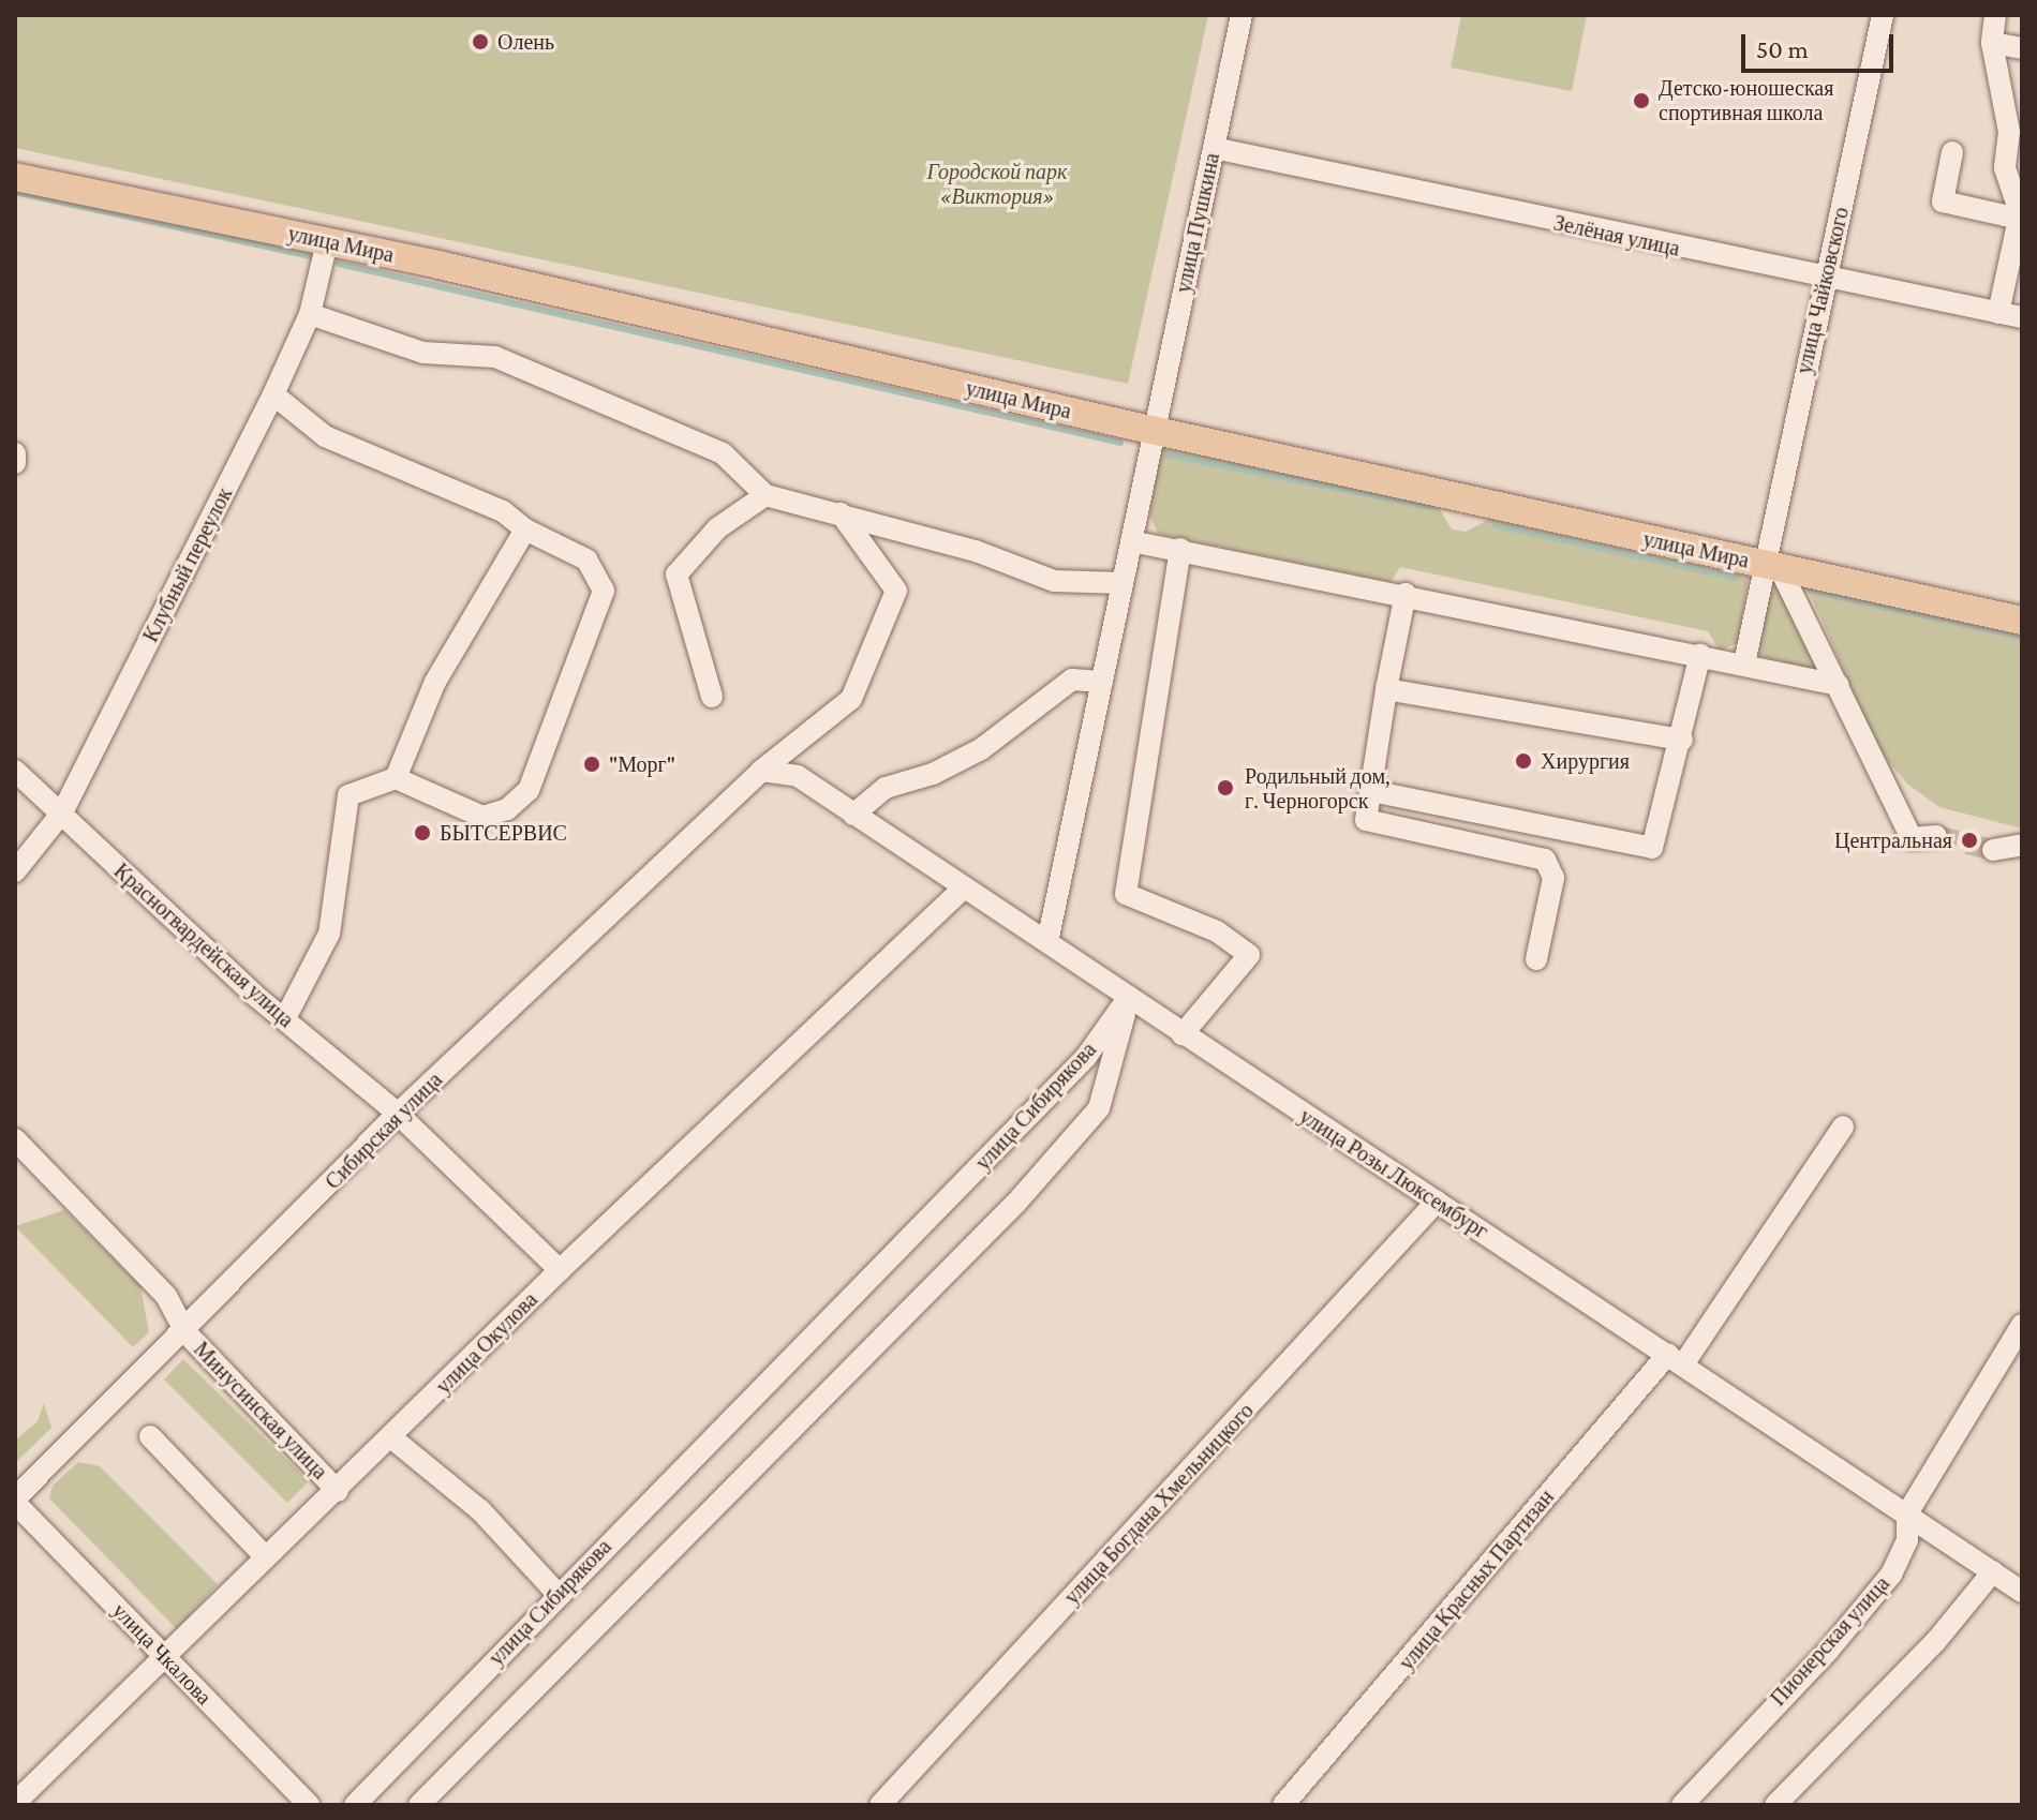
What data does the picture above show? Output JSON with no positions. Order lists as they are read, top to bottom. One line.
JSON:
{"streets":{"main road":["улица Мира"],"street":["улица Пушкина","Зелёная улица","улица Чайковского","Клубный переулок","Красногвардейская улица","улица Сибирякова","Сибирская улица","улица Розы Люксембург","улица Окулова","Минусинская улица","улица Богдана Хмельницкого","улица Красных Партизан","Пионерская улица","улица Чкалова"]},"crossings":[["улица Пушкина","Зелёная улица"],["улица Пушкина","улица Мира"],["улица Пушкина","улица Розы Люксембург"],["Зелёная улица","улица Чайковского"],["улица Мира","улица Чайковского"],["улица Мира","Клубный переулок"],["Клубный переулок","Красногвардейская улица"],["Красногвардейская улица","Сибирская улица"],["Красногвардейская улица","улица Окулова"],["улица Сибирякова","улица Розы Люксембург"],["Сибирская улица","улица Розы Люксембург"],["Сибирская улица","Минусинская улица"],["Сибирская улица","улица Чкалова"],["улица Розы Люксембург","улица Окулова"],["улица Розы Люксембург","улица Богдана Хмельницкого"],["улица Розы Люксембург","улица Красных Партизан"],["улица Розы Люксембург","Пионерская улица"],["улица Окулова","Минусинская улица"],["улица Окулова","улица Чкалова"]],"parks":["Городской парк «Виктория»"],"places":["Олень","Детско-юношеская спортивная школа","Хирургия","\"Морг\"","Родильный дом, г. Черногорск","БЫТСЕРВИС","Центральная"],"scale_bar":"50 m"}
